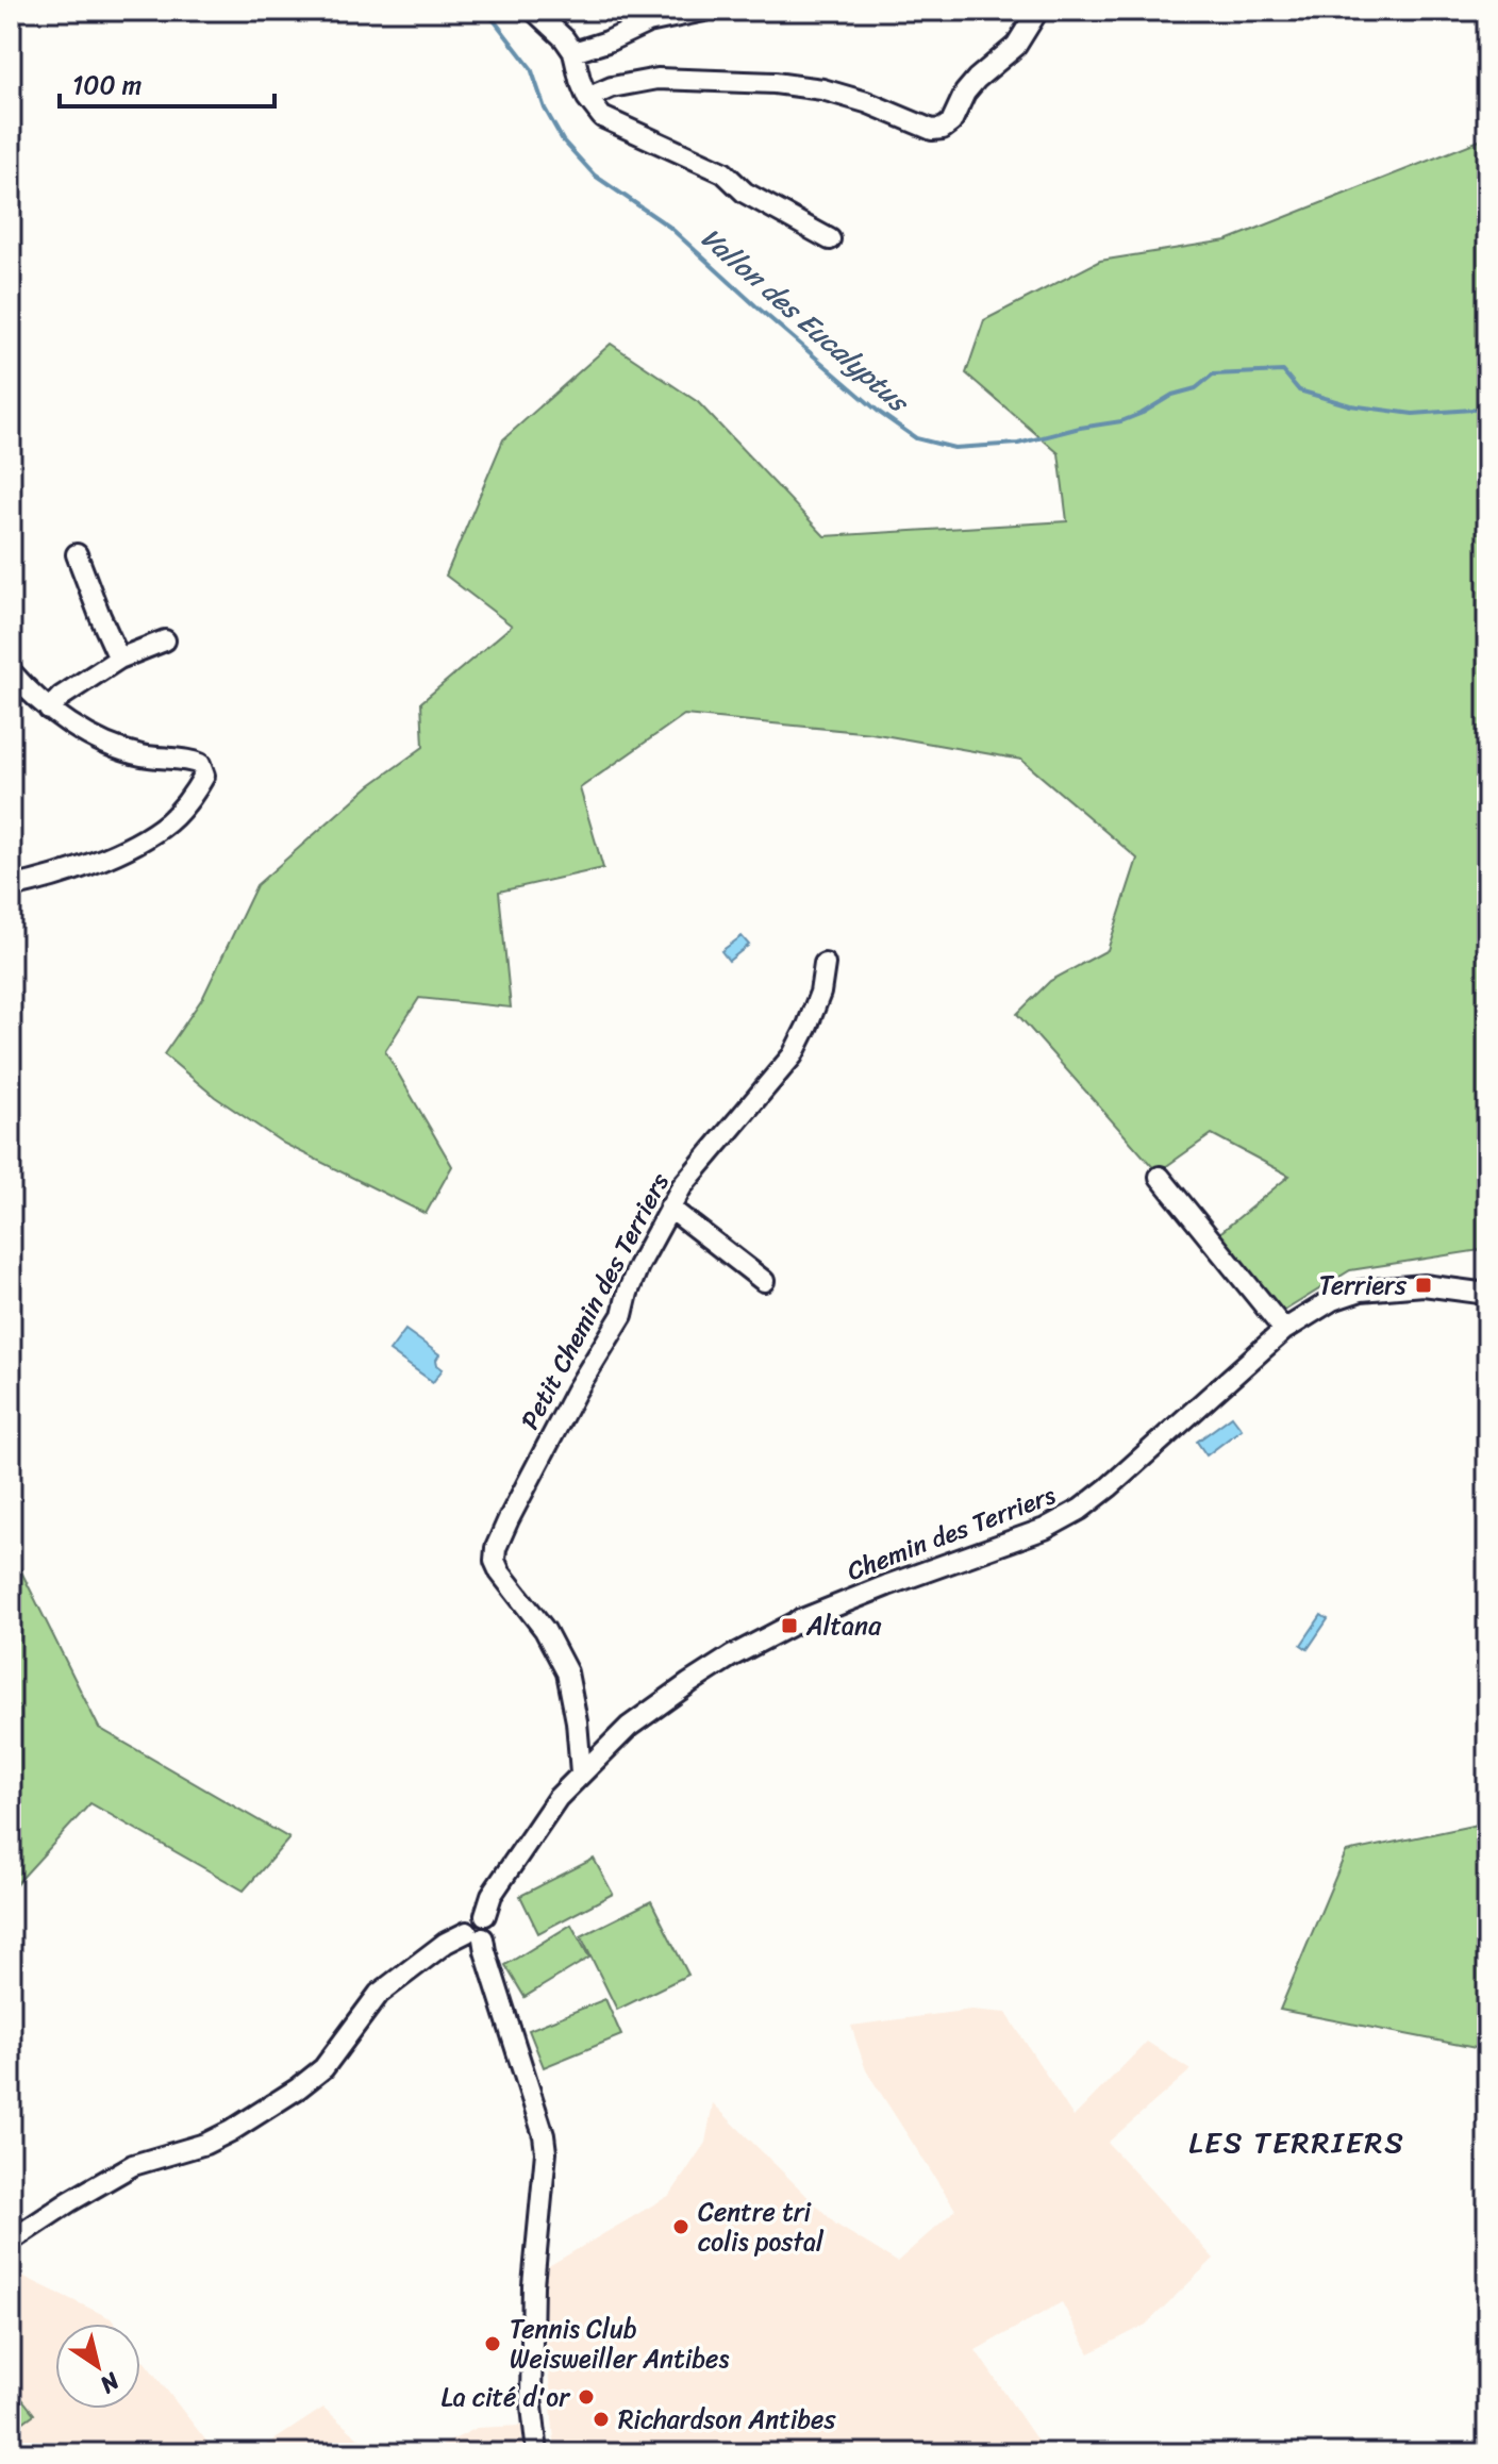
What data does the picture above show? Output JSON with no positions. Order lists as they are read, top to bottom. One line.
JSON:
{"streets":{"street":["Petit Chemin des Terriers","Chemin des Terriers"]},"crossings":[["Petit Chemin des Terriers","Chemin des Terriers"]],"districts":["LES TERRIERS"],"water":["Vallon des Eucalyptus"],"places":{"transit":["Terriers","Altana"],"other":["Centre tri colis postal","Tennis Club Weisweiller Antibes","La cité d'or","Richardson Antibes"]},"scale_bar":"100 m","north":"bottom right"}
